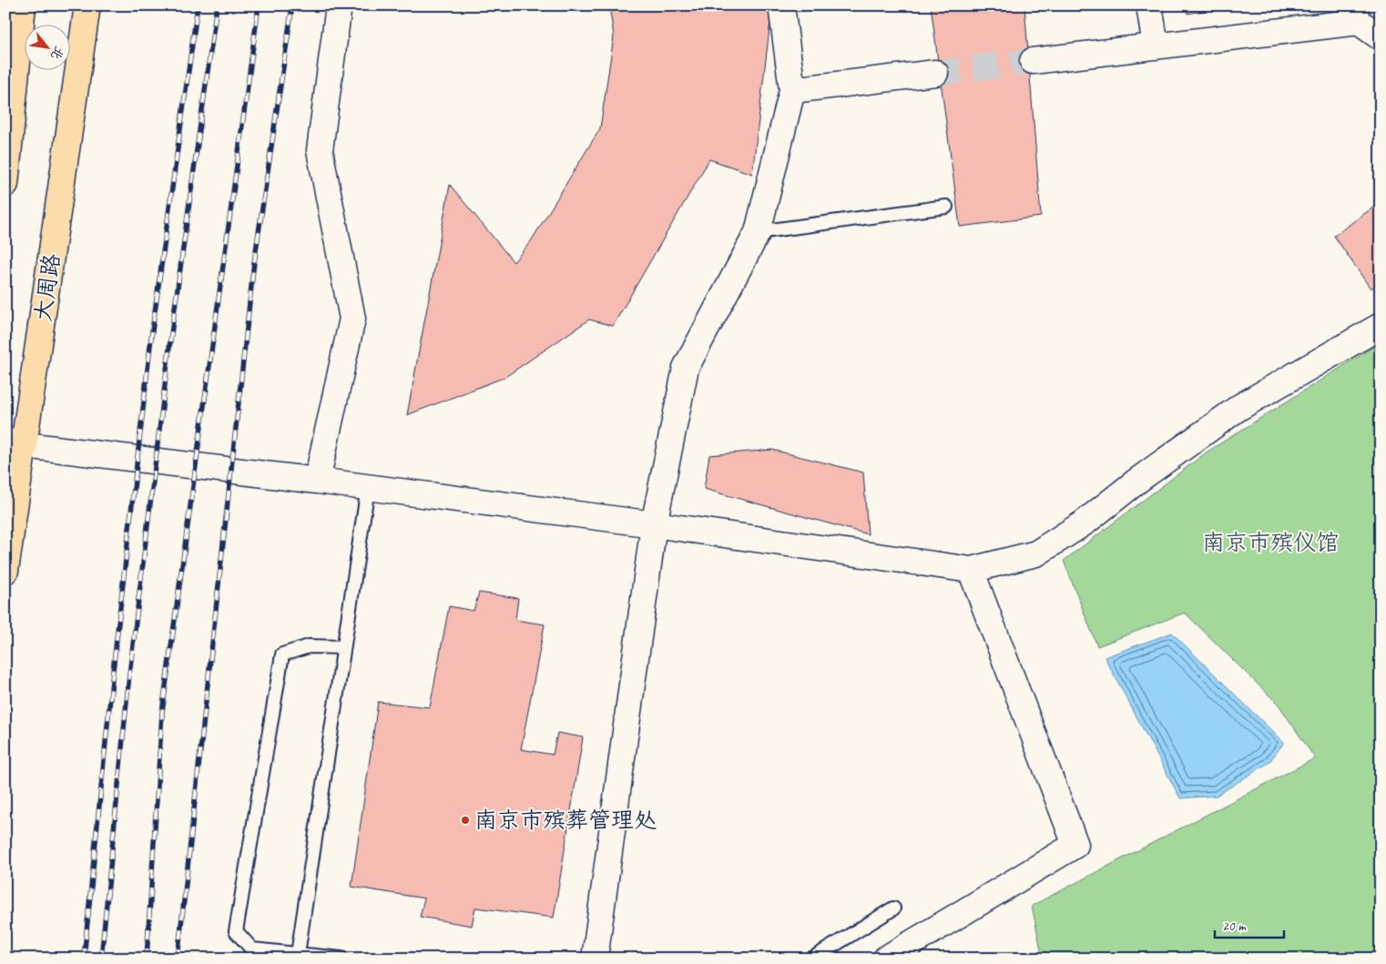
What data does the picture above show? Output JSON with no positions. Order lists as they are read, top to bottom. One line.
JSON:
{"streets":{"main road":["大周路"]},"parks":["南京市殡仪馆"],"places":["南京市殡葬管理处"],"scale_bar":"20 m","north":"bottom right"}
